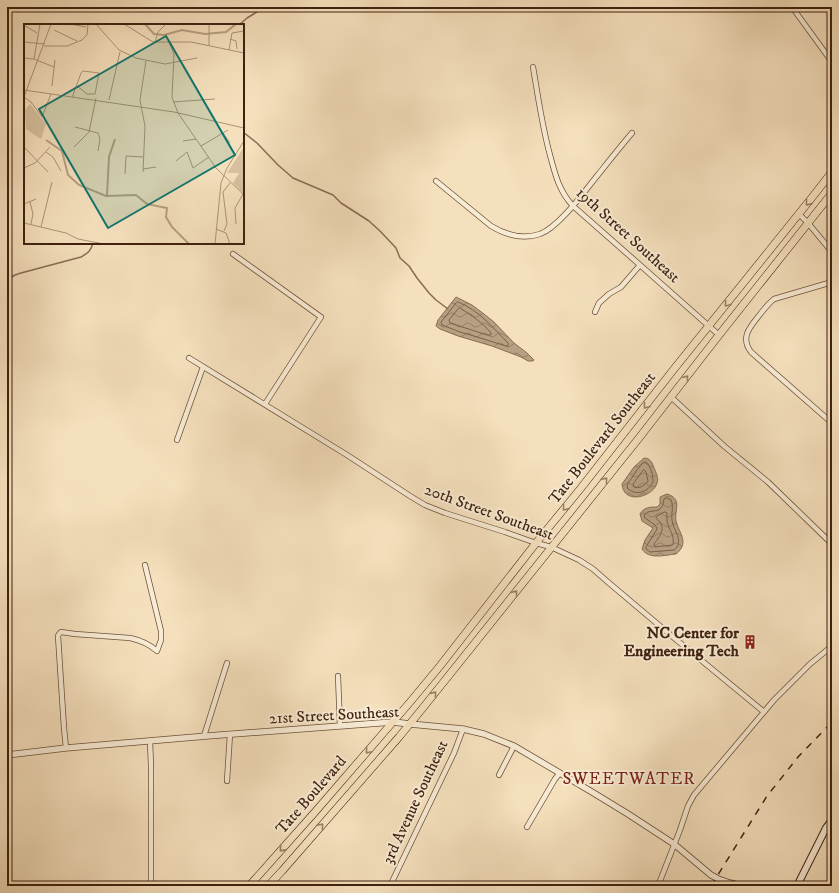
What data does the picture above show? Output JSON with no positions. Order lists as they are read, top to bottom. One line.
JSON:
{"streets":{"main road":["Tate Boulevard Southeast","Tate Boulevard"],"street":["19th Street Southeast","20th Street Southeast","21st Street Southeast","3rd Avenue Southeast"]},"crossings":[["19th Street Southeast","Tate Boulevard Southeast"],["Tate Boulevard Southeast","20th Street Southeast"],["Tate Boulevard Southeast","21st Street Southeast"],["Tate Boulevard Southeast","Tate Boulevard"],["21st Street Southeast","Tate Boulevard"],["21st Street Southeast","3rd Avenue Southeast"]],"districts":["SWEETWATER"],"places":{"building":["NC Center for Engineering Tech"]}}
